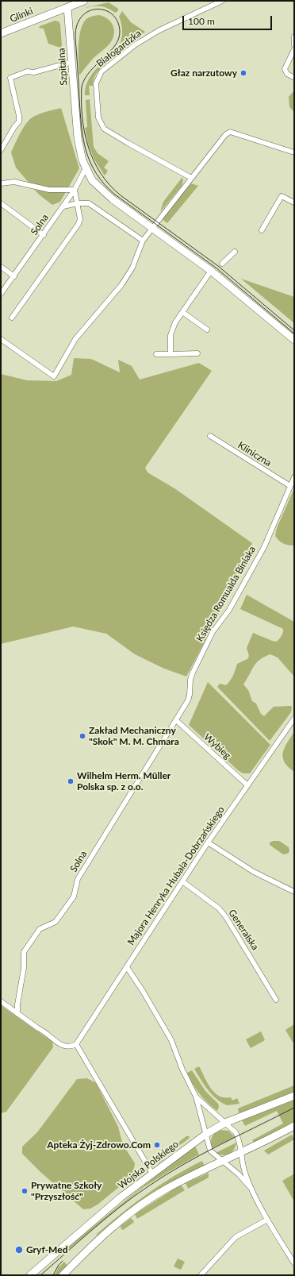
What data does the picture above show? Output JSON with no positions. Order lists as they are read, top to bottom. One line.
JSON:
{"streets":{"street":["Glinki","Białogardzka","Szpitalna","Solna","Kliniczna","Księdza Romualda Biniaka","Wybieg","Majora Henryka Hubala-Dobrzańskiego","Generalska","Wojska Polskiego"]},"crossings":[["Glinki","Szpitalna"],["Szpitalna","Solna"],["Solna","Księdza Romualda Biniaka"],["Solna","Wybieg"],["Kliniczna","Księdza Romualda Biniaka"],["Księdza Romualda Biniaka","Wybieg"],["Wybieg","Majora Henryka Hubala-Dobrzańskiego"],["Majora Henryka Hubala-Dobrzańskiego","Generalska"]],"places":["Głaz narzutowy","Zakład Mechaniczny \"Skok\" M. M. Chmara","Wilhelm Herm. Müller Polska sp. z o.o.","Apteka Żyj-Zdrowo.Com","Prywatne Szkoły \"Przyszłość\"","Gryf-Med"],"scale_bar":"100 m"}
